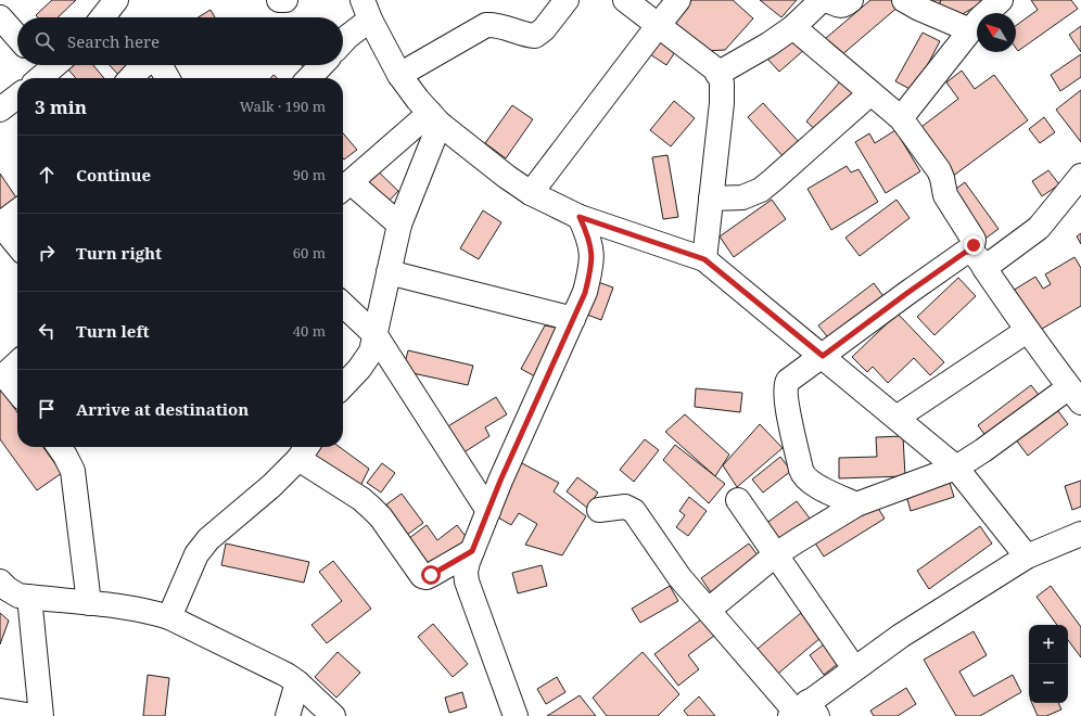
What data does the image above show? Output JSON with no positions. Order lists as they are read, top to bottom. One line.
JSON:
{"north":"top left","page":{"search":"Search here","heading":["3 min","Walk · 190 m"],"list":[["Continue","90 m"],["Turn right","60 m"],["Turn left","40 m"],"Arrive at destination"],"map_buttons":["+","−"]}}
